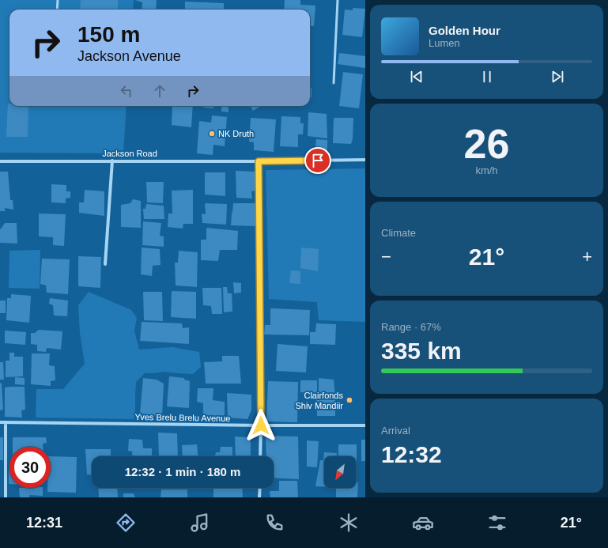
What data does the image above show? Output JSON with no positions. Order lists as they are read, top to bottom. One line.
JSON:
{"streets":{"street":["Jackson Road","Yves Brelu Brelu Avenue"]},"places":["NK Druth","Clairfonds Shiv Mandiir"],"north":"bottom left","page":{"turn":["150 m","Jackson Avenue"],"song":["Golden Hour","Lumen"],"tile":[["26","km/h"],"Climate",["Range · 67%","335 km"],["Arrival","12:32"]],"heat":["−","21°","+"],"limit":"30","trip":"12:32 · 1 min · 180 m","tabs":["12:31","21°"]}}
